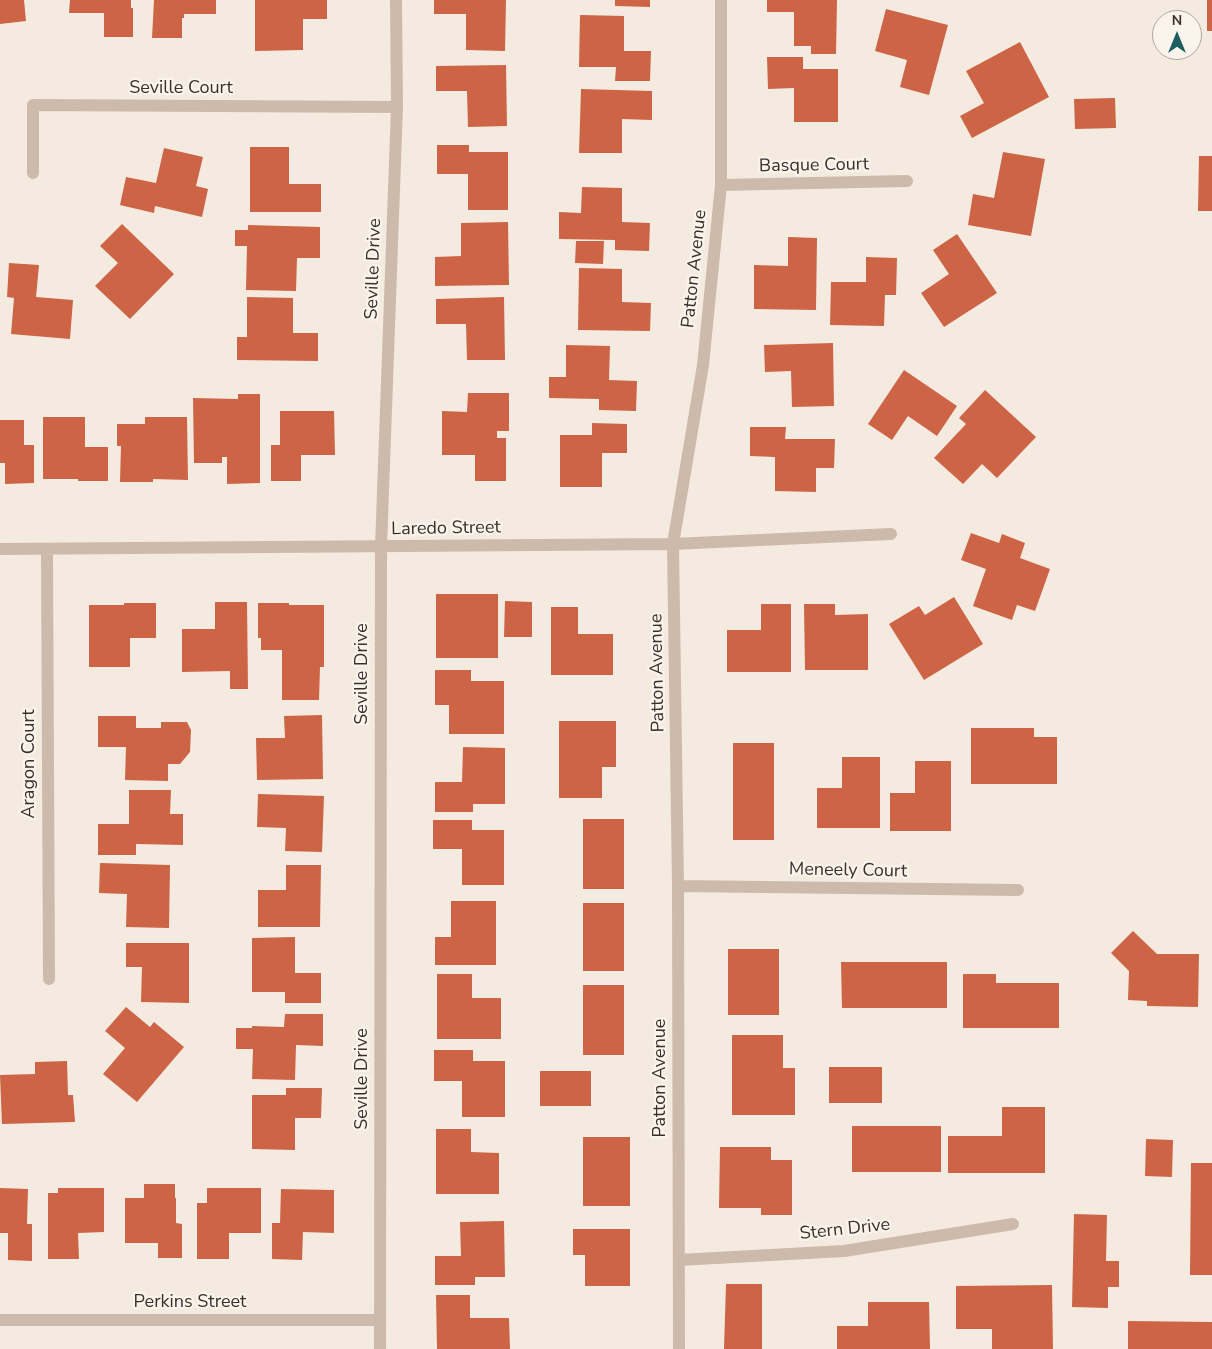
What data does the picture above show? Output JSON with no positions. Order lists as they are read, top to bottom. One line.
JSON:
{"streets":{"street":["Seville Court","Basque Court","Seville Drive","Patton Avenue","Laredo Street","Aragon Court","Meneely Court","Stern Drive","Perkins Street"]},"crossings":[["Seville Court","Seville Drive"],["Basque Court","Patton Avenue"],["Seville Drive","Laredo Street"],["Seville Drive","Perkins Street"],["Patton Avenue","Laredo Street"],["Patton Avenue","Meneely Court"],["Patton Avenue","Stern Drive"],["Laredo Street","Aragon Court"]],"north":"top"}
